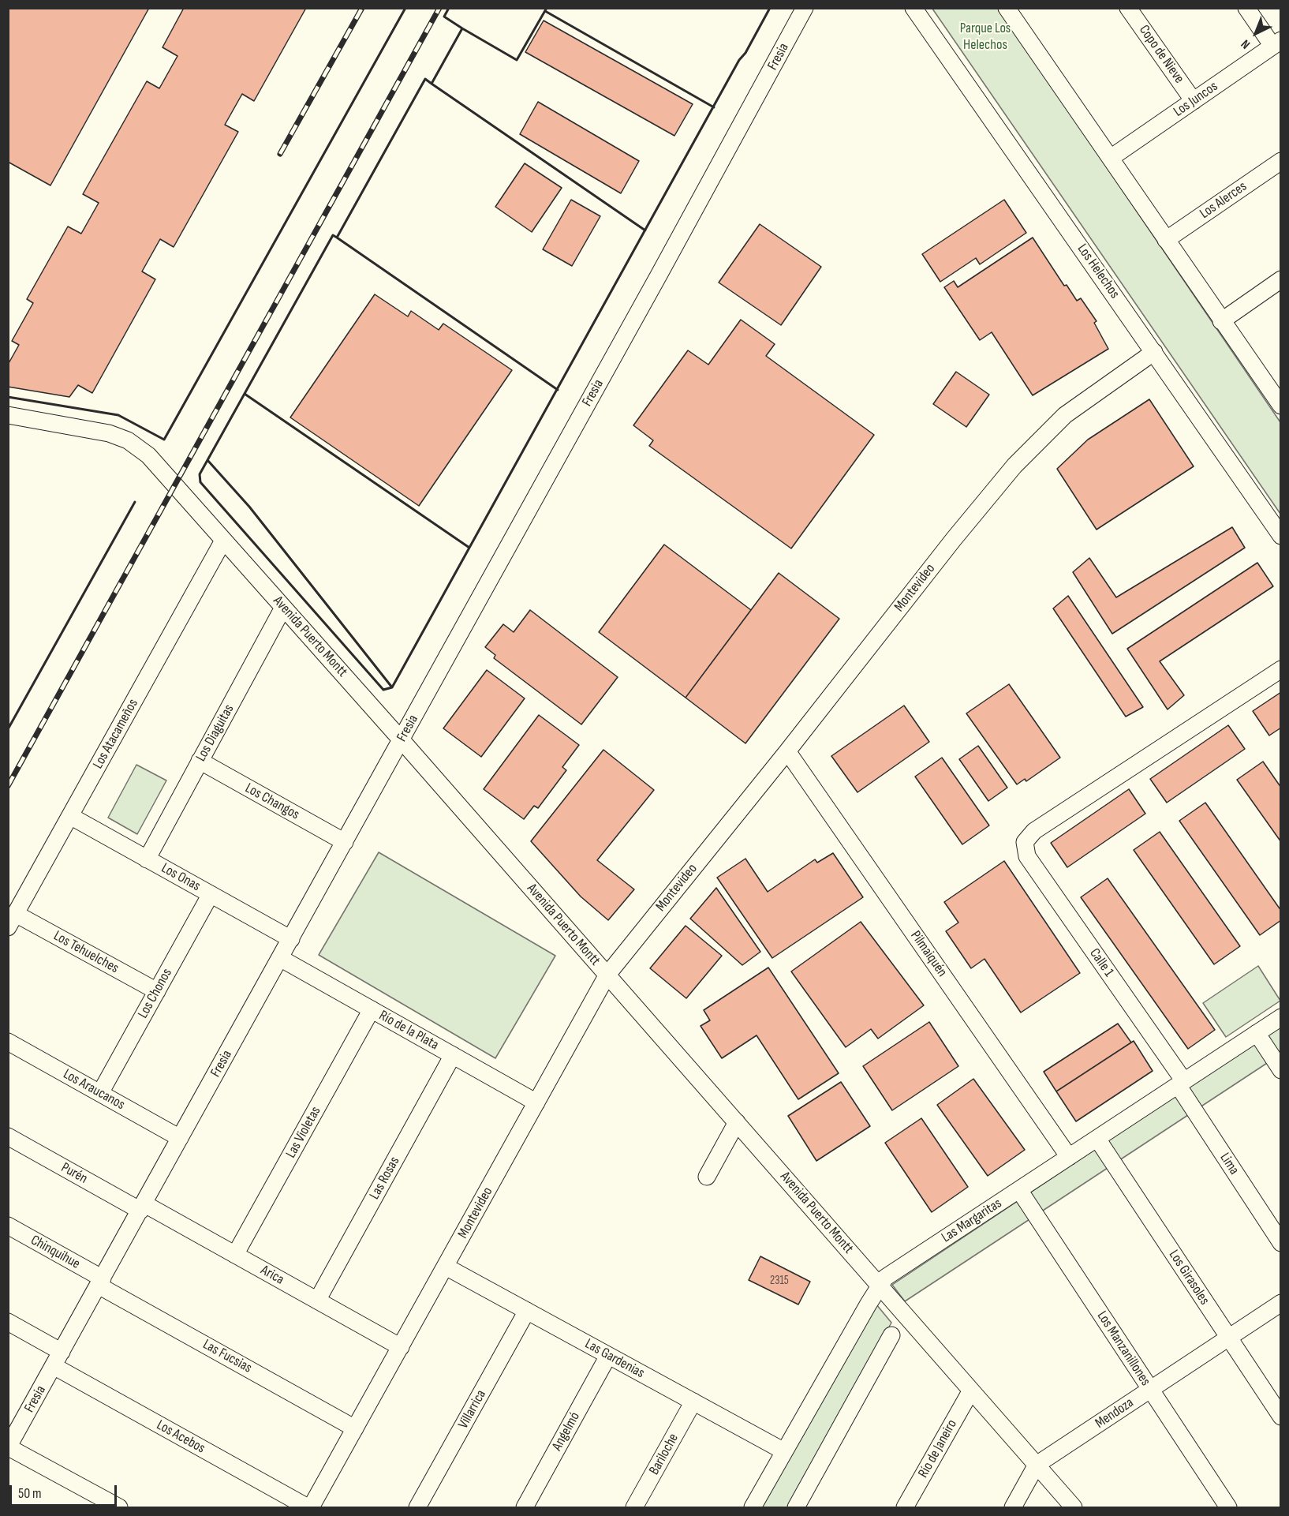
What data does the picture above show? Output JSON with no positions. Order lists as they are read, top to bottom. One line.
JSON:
{"streets":{"street":["Copo de Nieve","Fresia","Los Juncos","Los Alerces","Los Helechos","Montevideo","Avenida Puerto Montt","Los Diaguitas","Los Atacameños","Los Changos","Los Onas","Los Tehuelches","Pilmaiquén","Calle 1","Los Chonos","Río de la Plata","Los Araucanos","Las Violetas","Lima","Purén","Las Rosas","Las Margaritas","Chinquihue","Arica","Los Girasoles","Los Manzanillones","Las Fucsias","Las Gardenias","Villarrica","Mendoza","Angelmó","Los Acebos","Río de Janeiro","Bariloche"]},"crossings":[["Copo de Nieve","Los Juncos"],["Fresia","Avenida Puerto Montt"],["Fresia","Los Changos"],["Fresia","Los Onas"],["Fresia","Río de la Plata"],["Fresia","Los Araucanos"],["Fresia","Purén"],["Fresia","Chinquihue"],["Fresia","Arica"],["Fresia","Las Fucsias"],["Fresia","Los Acebos"],["Los Helechos","Montevideo"],["Montevideo","Avenida Puerto Montt"],["Montevideo","Pilmaiquén"],["Montevideo","Río de la Plata"],["Montevideo","Arica"],["Montevideo","Las Fucsias"],["Montevideo","Las Gardenias"],["Montevideo","Los Acebos"],["Avenida Puerto Montt","Los Diaguitas"],["Avenida Puerto Montt","Los Atacameños"],["Avenida Puerto Montt","Las Margaritas"],["Avenida Puerto Montt","Mendoza"],["Avenida Puerto Montt","Río de Janeiro"],["Los Diaguitas","Los Changos"],["Los Diaguitas","Los Onas"],["Los Atacameños","Los Onas"],["Los Atacameños","Los Tehuelches"],["Los Onas","Los Chonos"],["Los Tehuelches","Los Chonos"],["Pilmaiquén","Las Margaritas"],["Calle 1","Lima"],["Calle 1","Las Margaritas"],["Los Chonos","Los Araucanos"],["Río de la Plata","Las Violetas"],["Río de la Plata","Las Rosas"],["Las Violetas","Arica"],["Lima","Las Margaritas"],["Purén","Arica"],["Las Rosas","Arica"],["Las Margaritas","Los Girasoles"],["Las Margaritas","Los Manzanillones"],["Las Margaritas","Las Gardenias"],["Chinquihue","Las Fucsias"],["Los Girasoles","Mendoza"],["Los Manzanillones","Mendoza"],["Las Gardenias","Villarrica"],["Las Gardenias","Angelmó"],["Las Gardenias","Bariloche"]],"parks":["Parque Los Helechos"],"house_numbers":["2315"],"scale_bar":"50 m","north":"bottom left"}
